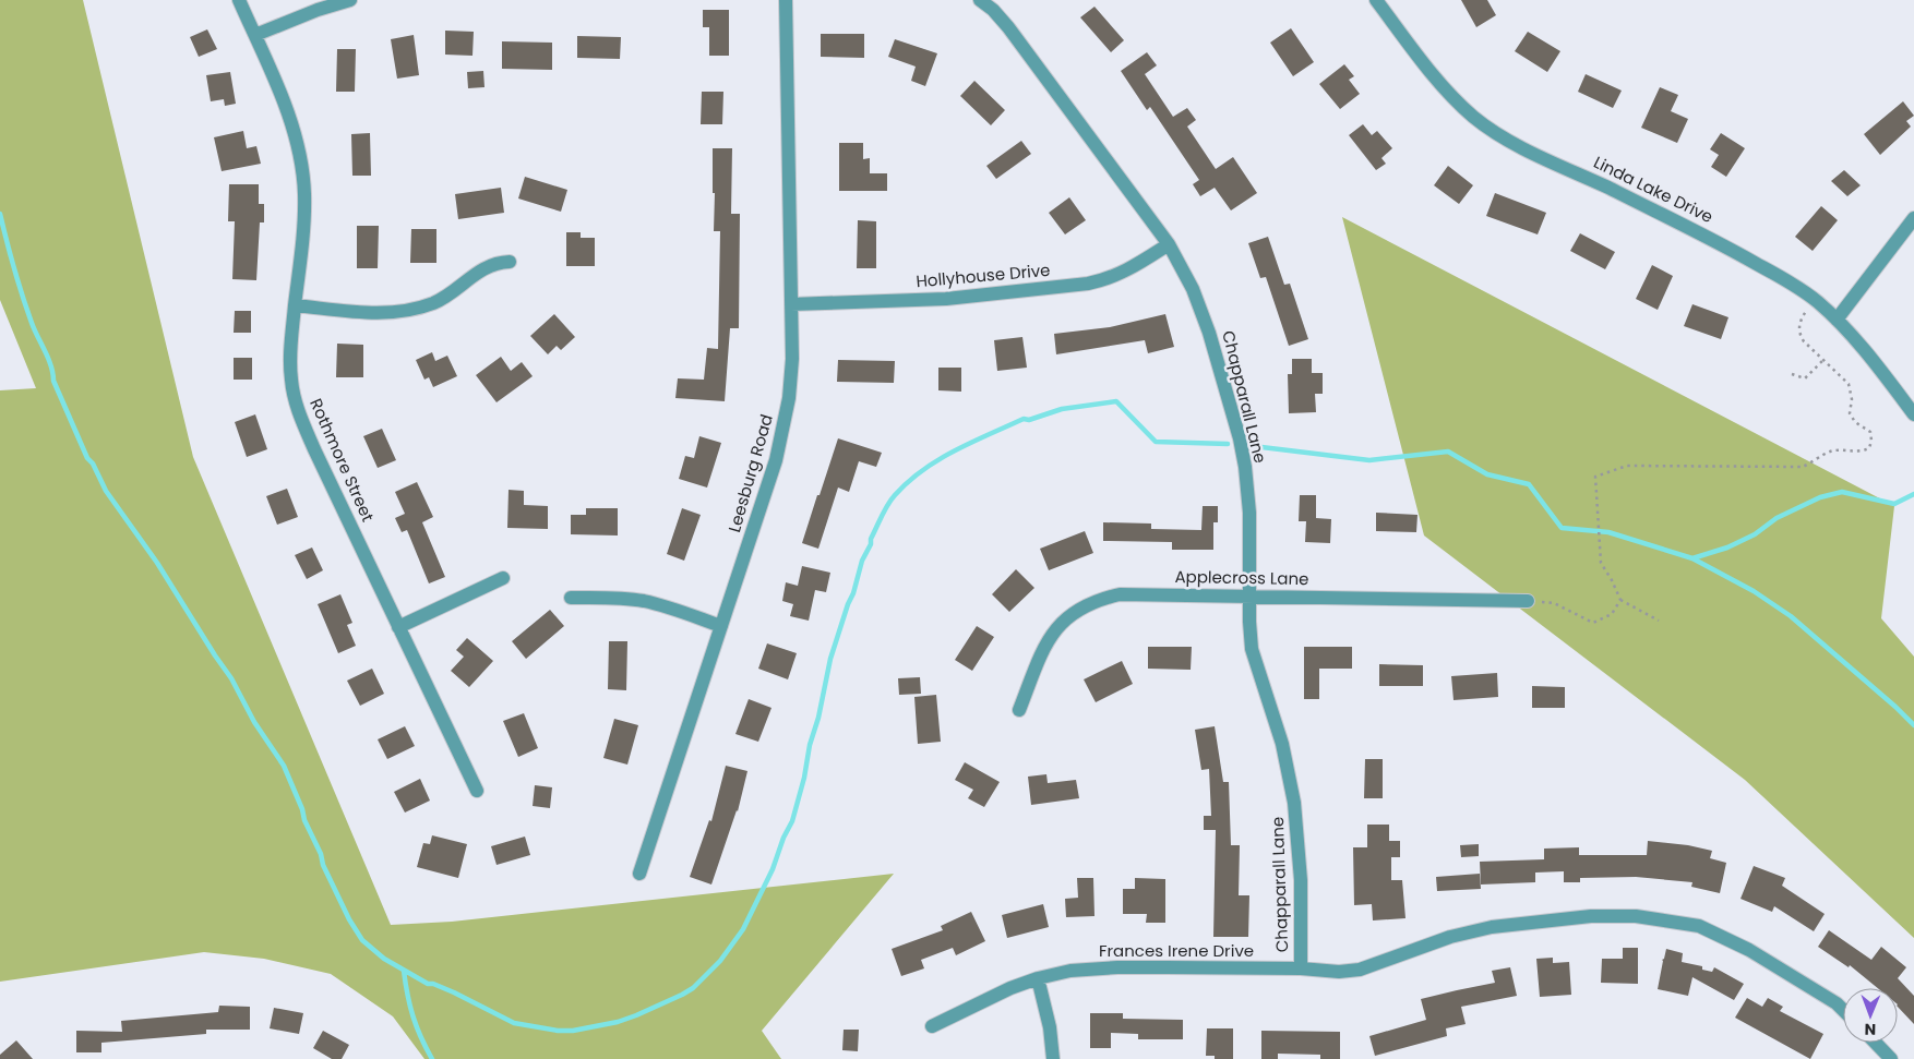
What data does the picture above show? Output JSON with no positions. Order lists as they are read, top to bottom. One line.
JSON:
{"streets":{"street":["Linda Lake Drive","Hollyhouse Drive","Chapparall Lane","Rothmore Street","Leesburg Road","Applecross Lane","Frances Irene Drive"]},"crossings":[["Hollyhouse Drive","Chapparall Lane"],["Hollyhouse Drive","Leesburg Road"],["Chapparall Lane","Applecross Lane"],["Chapparall Lane","Frances Irene Drive"]],"north":"bottom"}
